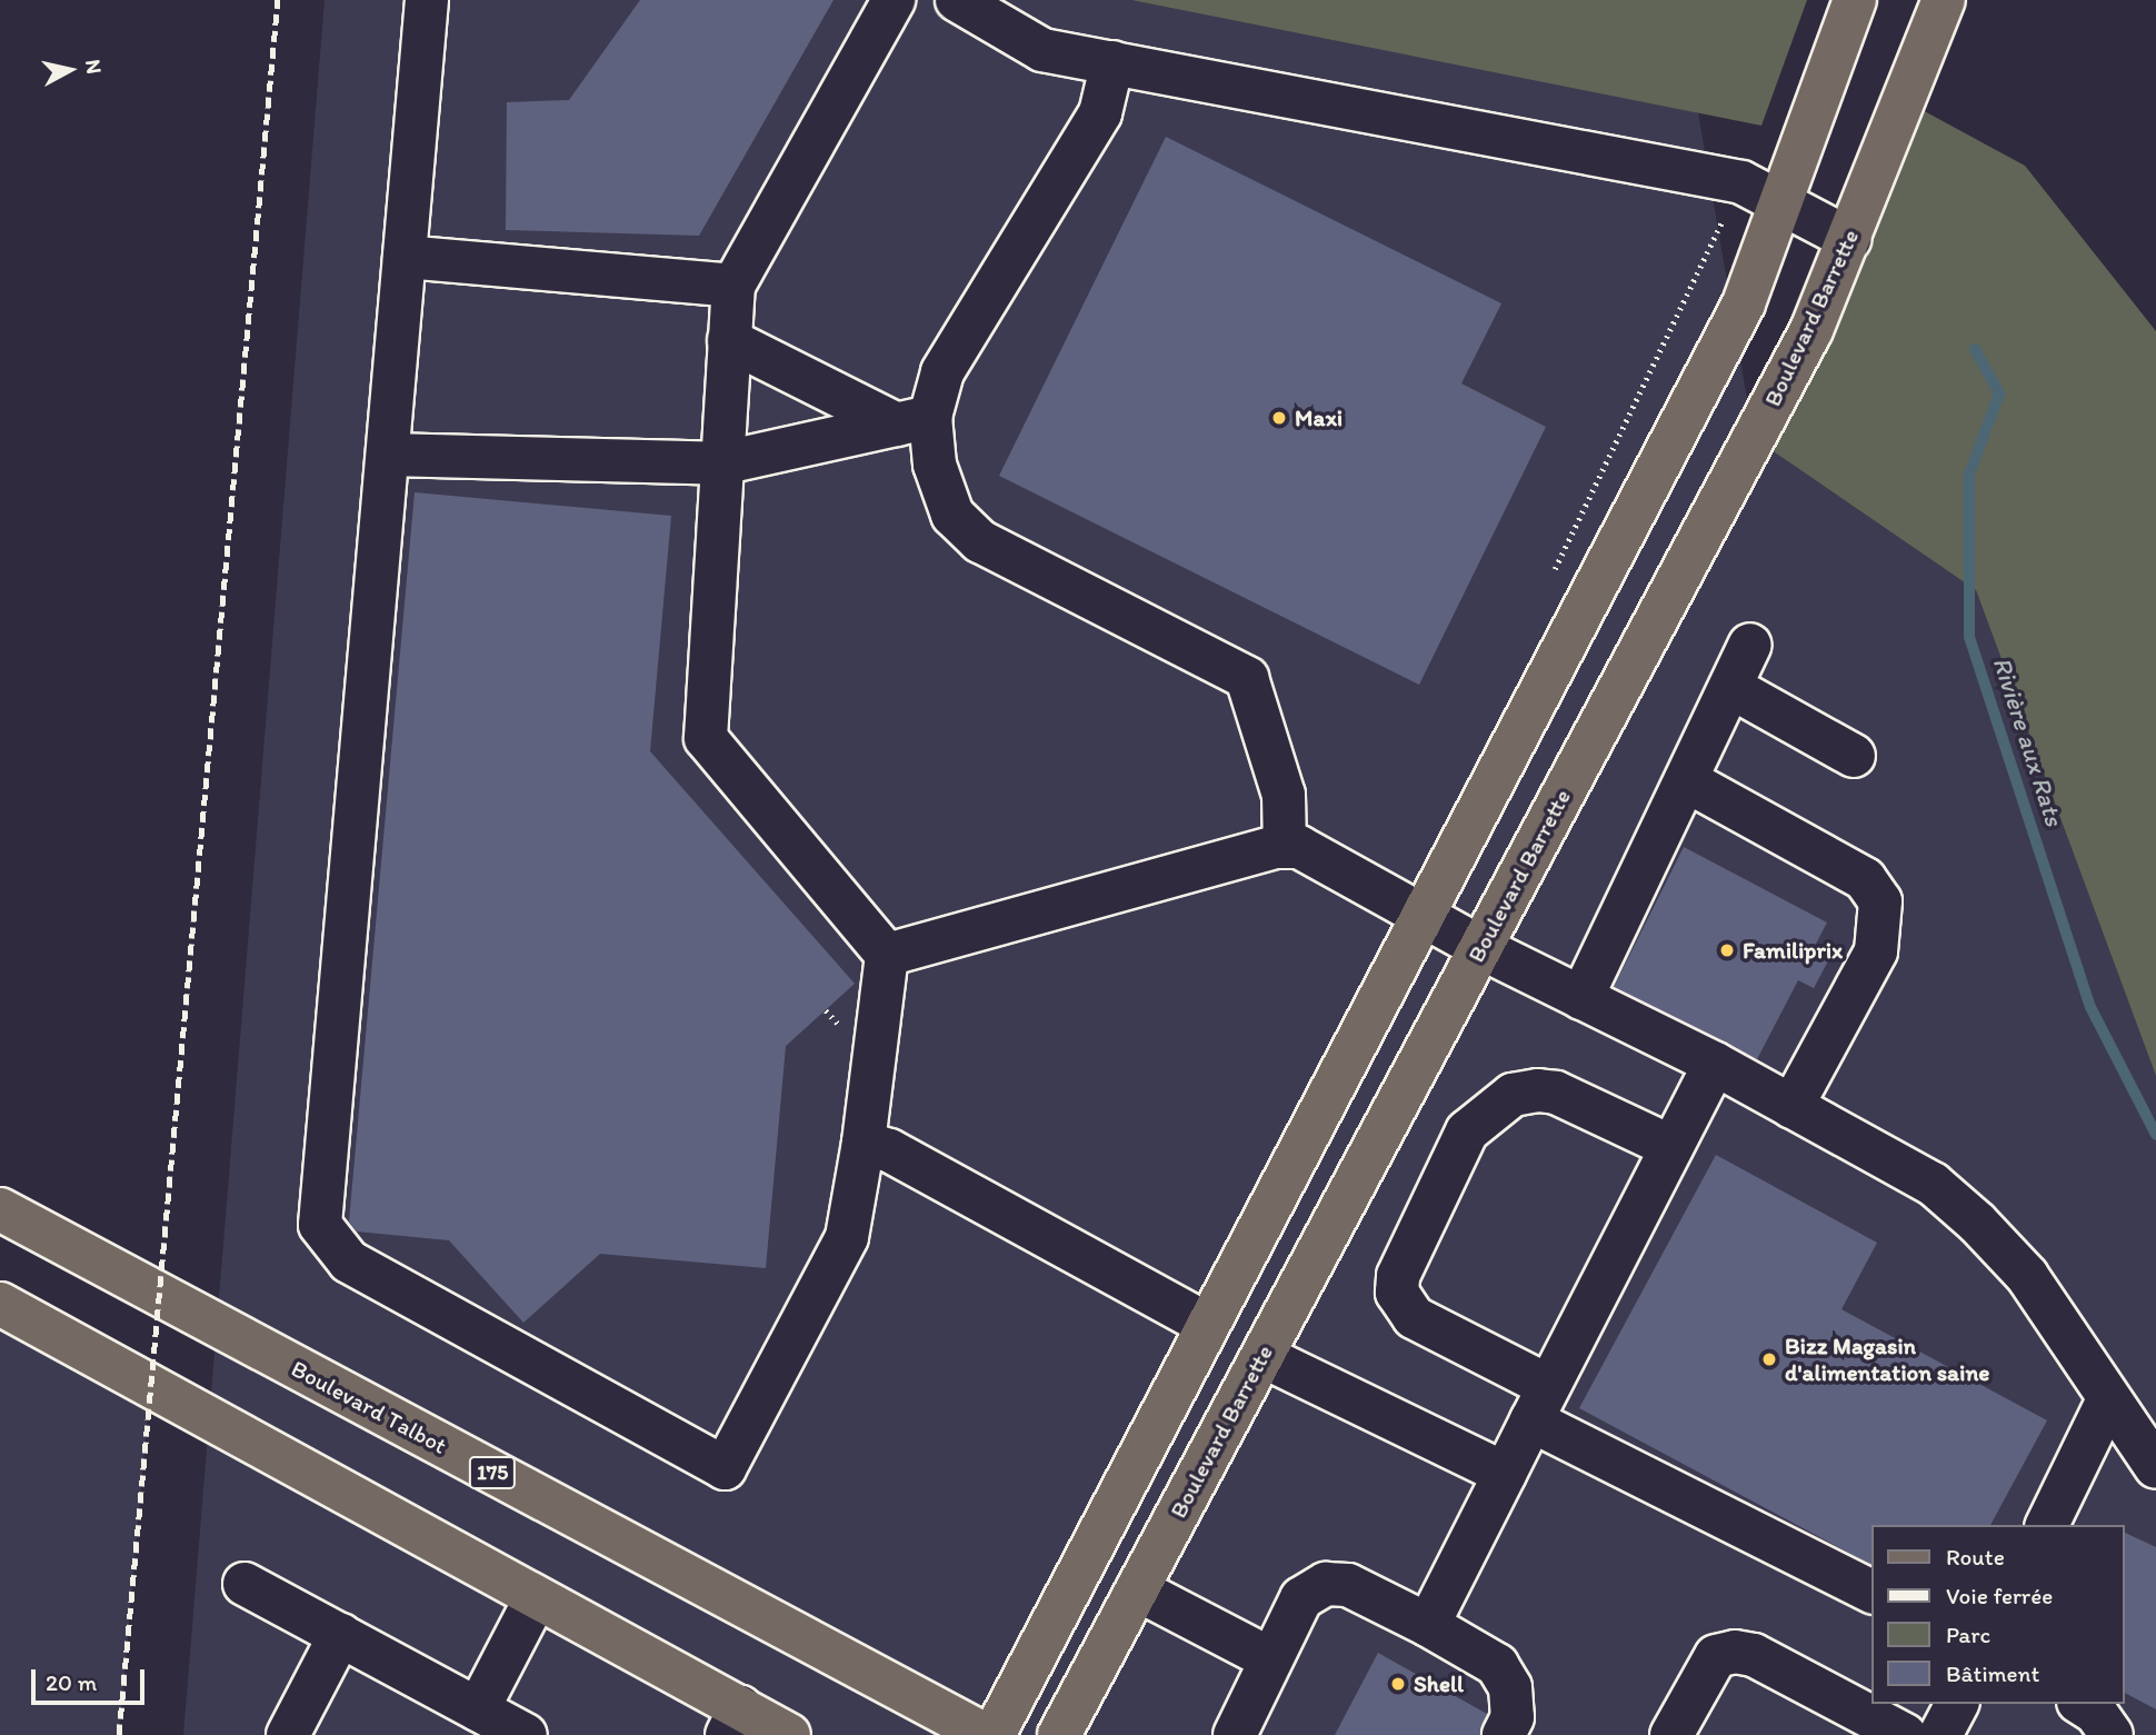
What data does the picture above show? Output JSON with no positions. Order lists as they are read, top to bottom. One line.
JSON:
{"streets":{"main road":["Boulevard Barrette","Boulevard Talbot","175"]},"water":["Rivière aux Rats"],"places":["Maxi","Familiprix","Bizz Magasin d'alimentation saine","Shell"],"legend":["Route","Voie ferrée","Parc","Bâtiment"],"scale_bar":"20 m","north":"right"}
